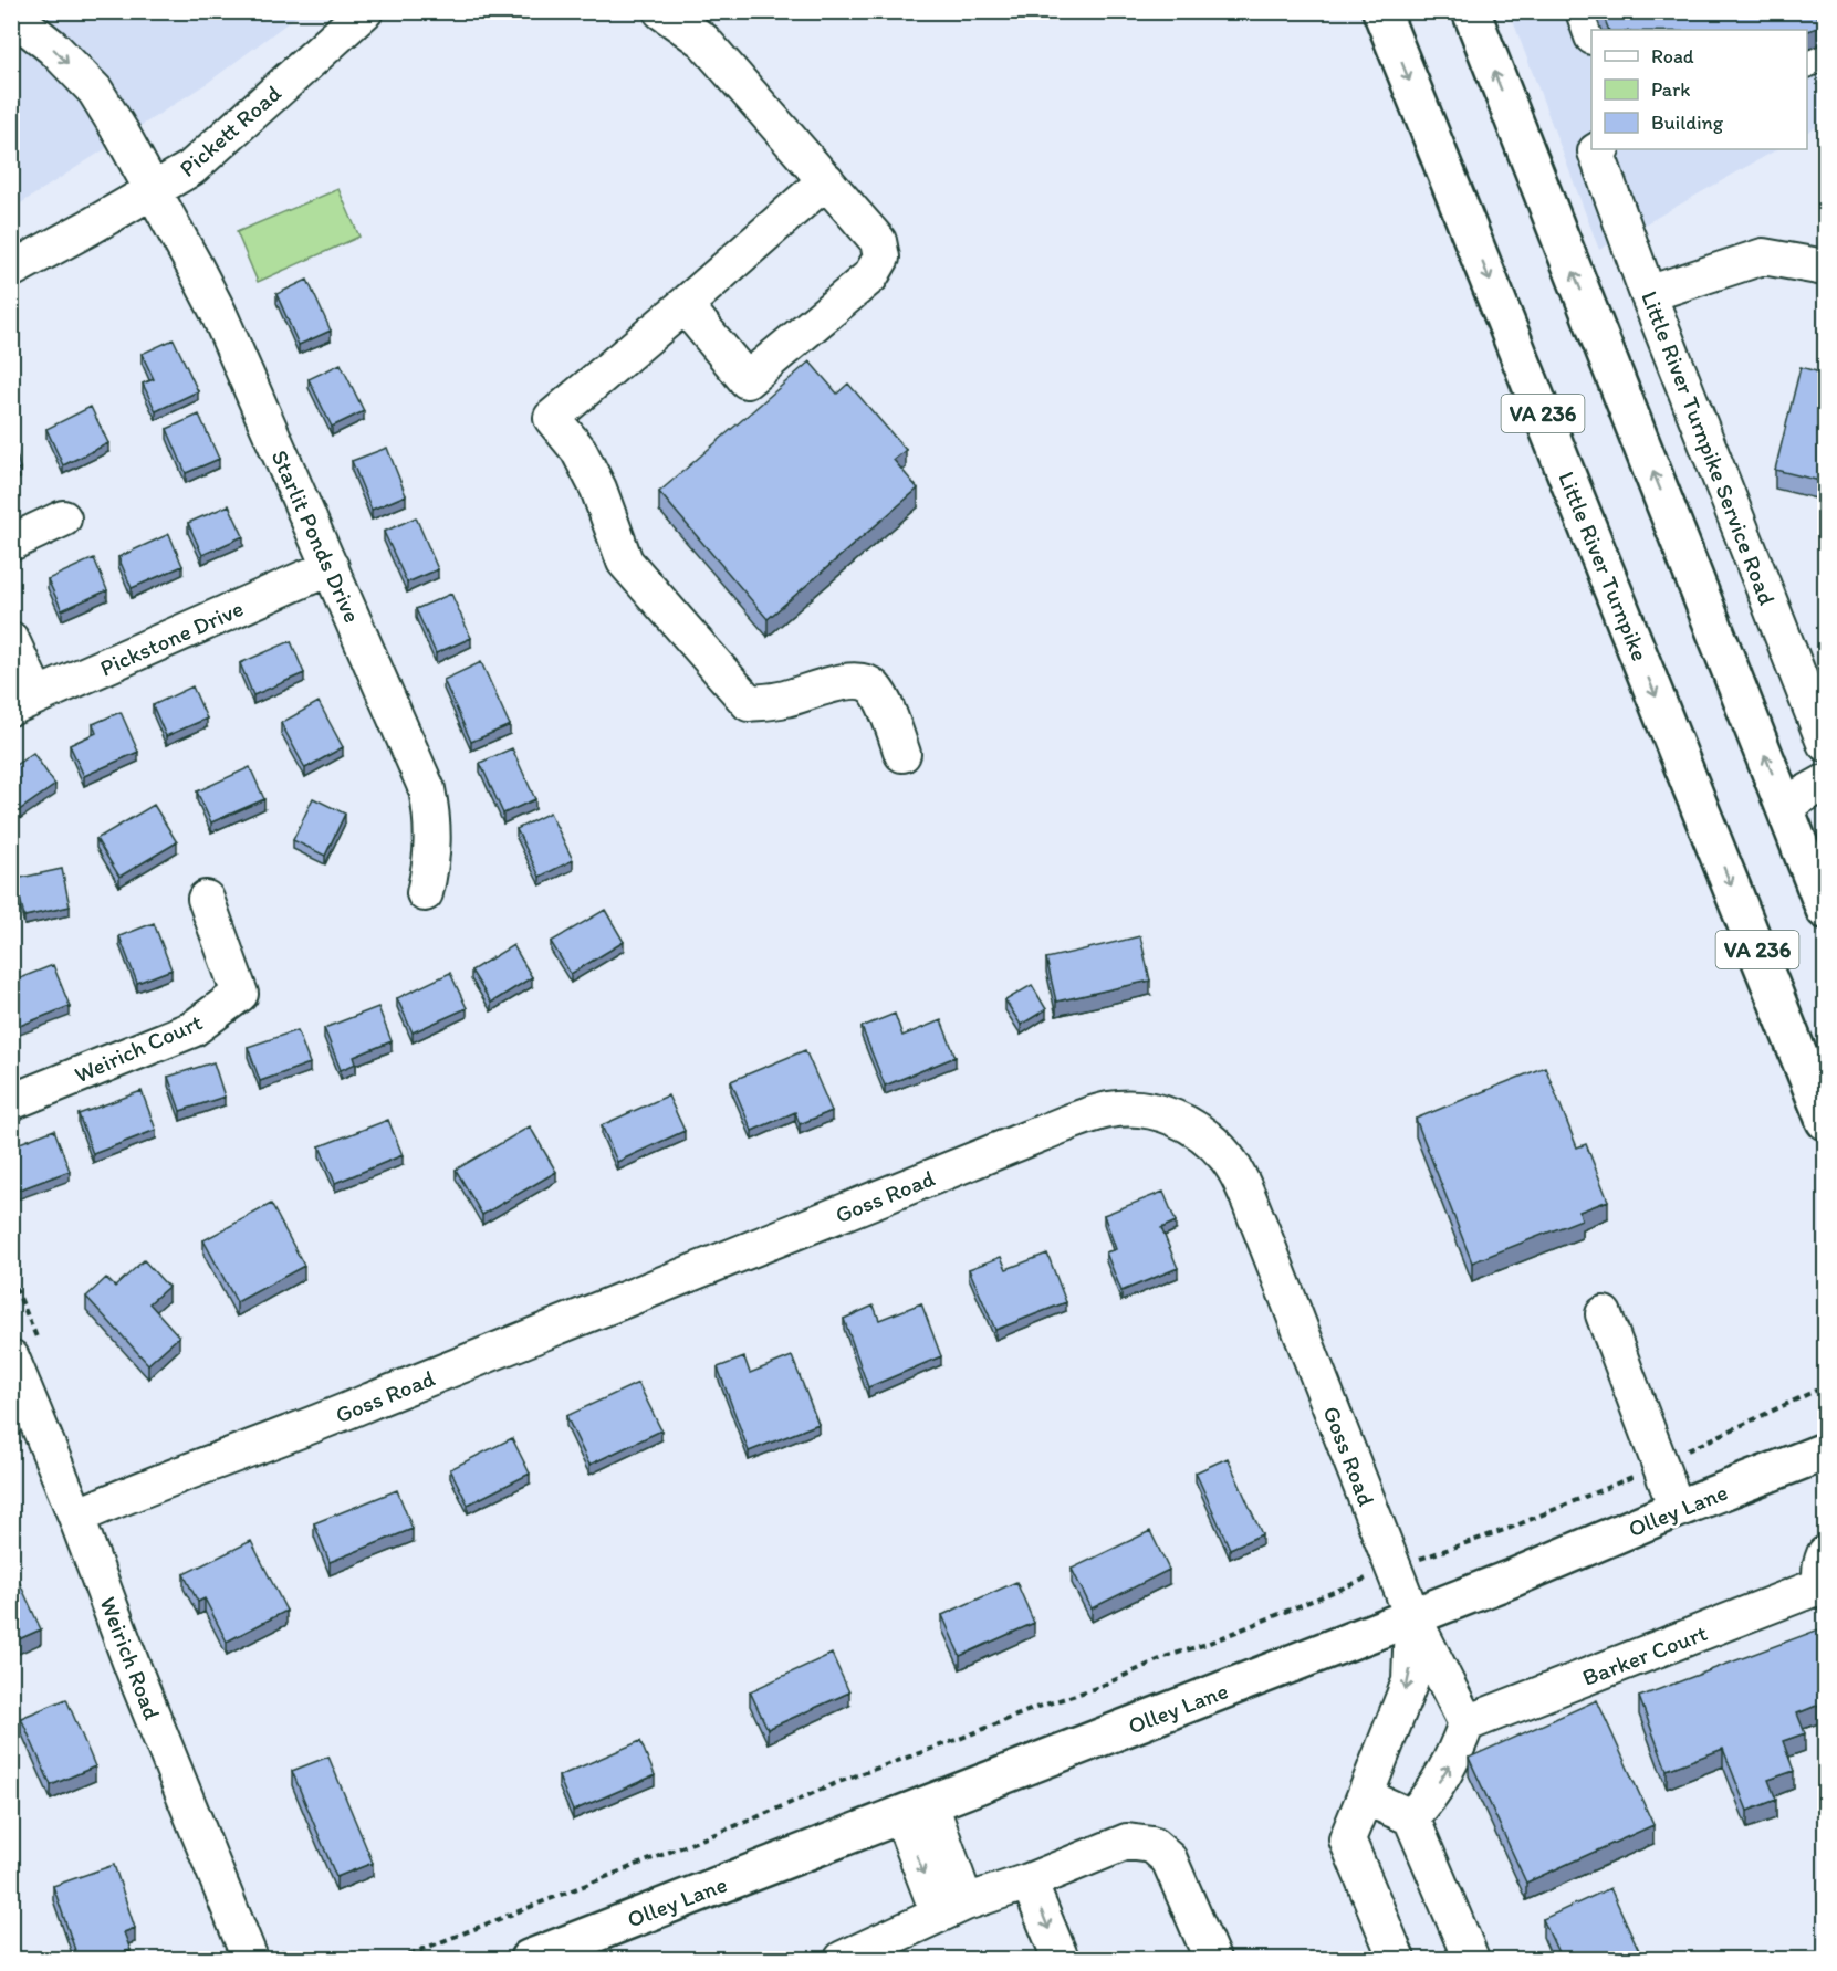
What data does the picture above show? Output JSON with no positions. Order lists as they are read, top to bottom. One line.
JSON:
{"streets":{"main road":["VA 236","Little River Turnpike","Olley Lane"],"street":["Pickett Road","Little River Turnpike Service Road","Starlit Ponds Drive","Pickstone Drive","Weirich Court","Goss Road","Barker Court","Weirich Road"]},"crossings":[["Pickett Road","Starlit Ponds Drive"],["Starlit Ponds Drive","Pickstone Drive"],["Goss Road","Olley Lane"],["Goss Road","Weirich Road"]],"legend":["Road","Park","Building"]}
